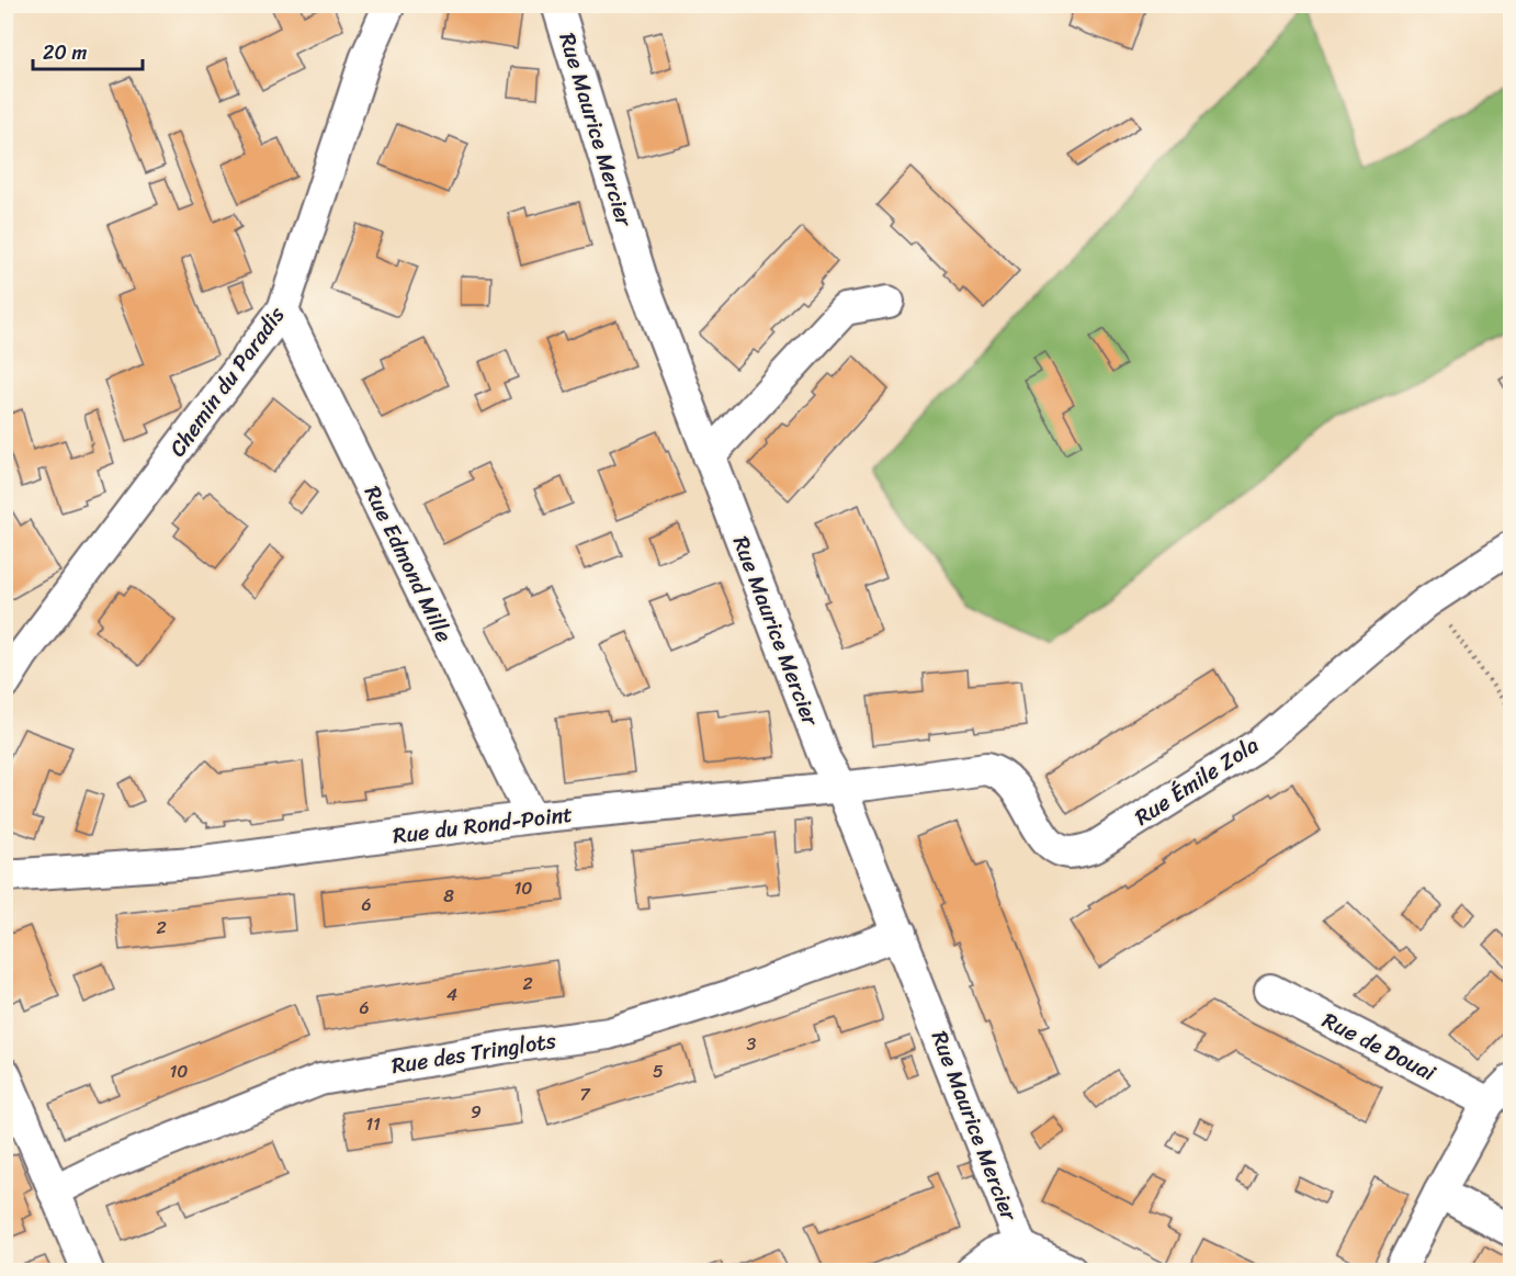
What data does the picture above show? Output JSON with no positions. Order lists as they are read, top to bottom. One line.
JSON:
{"streets":{"street":["Rue Maurice Mercier","Chemin du Paradis","Rue Edmond Mille","Rue Émile Zola","Rue du Rond-Point","Rue de Douai","Rue des Tringlots"]},"crossings":[["Rue Maurice Mercier","Rue du Rond-Point"],["Rue Maurice Mercier","Rue des Tringlots"],["Chemin du Paradis","Rue Edmond Mille"],["Rue Edmond Mille","Rue du Rond-Point"],["Rue Émile Zola","Rue du Rond-Point"]],"house_numbers":["10","8","6","2","2","4","6","3","10","5","7","9","11"],"scale_bar":"20 m"}
